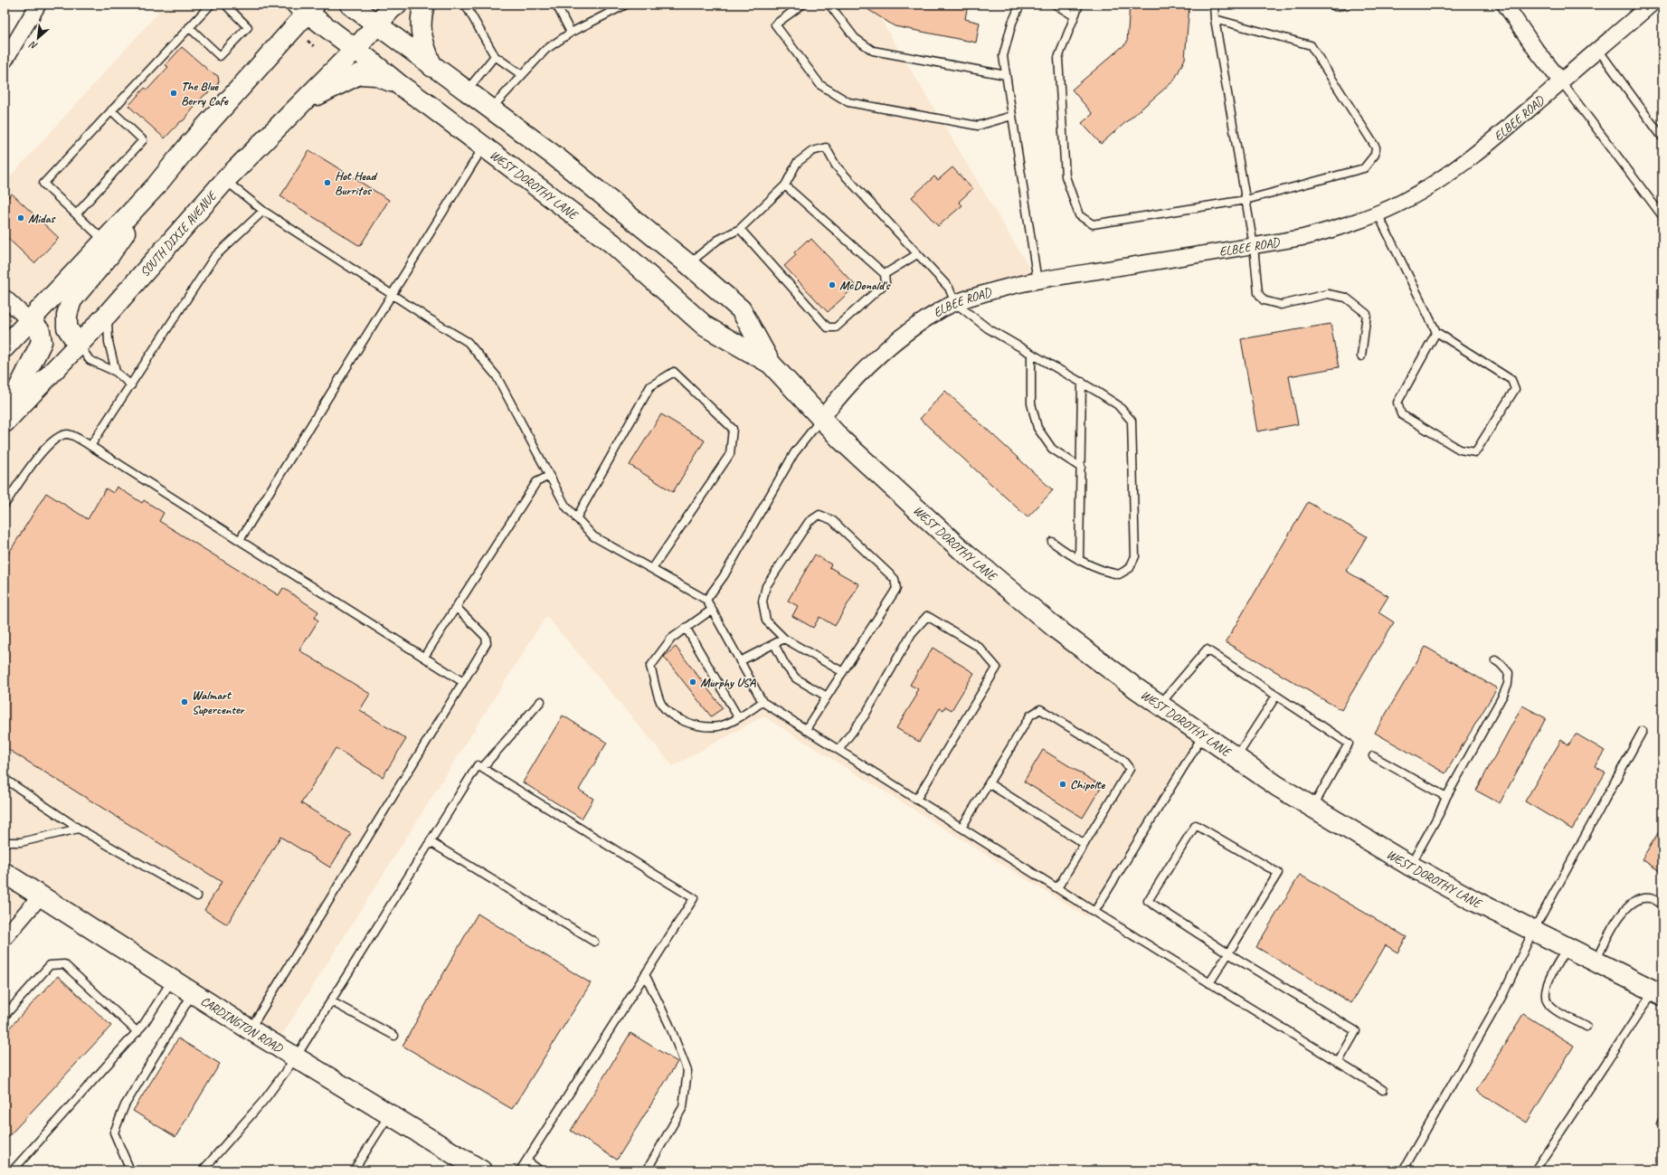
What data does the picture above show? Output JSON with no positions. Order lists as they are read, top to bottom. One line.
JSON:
{"streets":{"main road":["WEST DOROTHY LANE","SOUTH DIXIE AVENUE","CARDINGTON ROAD"],"street":["ELBEE ROAD"]},"crossings":[["ELBEE ROAD","WEST DOROTHY LANE"],["WEST DOROTHY LANE","SOUTH DIXIE AVENUE"]],"places":["The Blue Berry Cafe","Hot Head Burritos","Midas","McDonald's","Murphy USA","Walmart Supercenter","Chipolte"],"north":"bottom left"}
